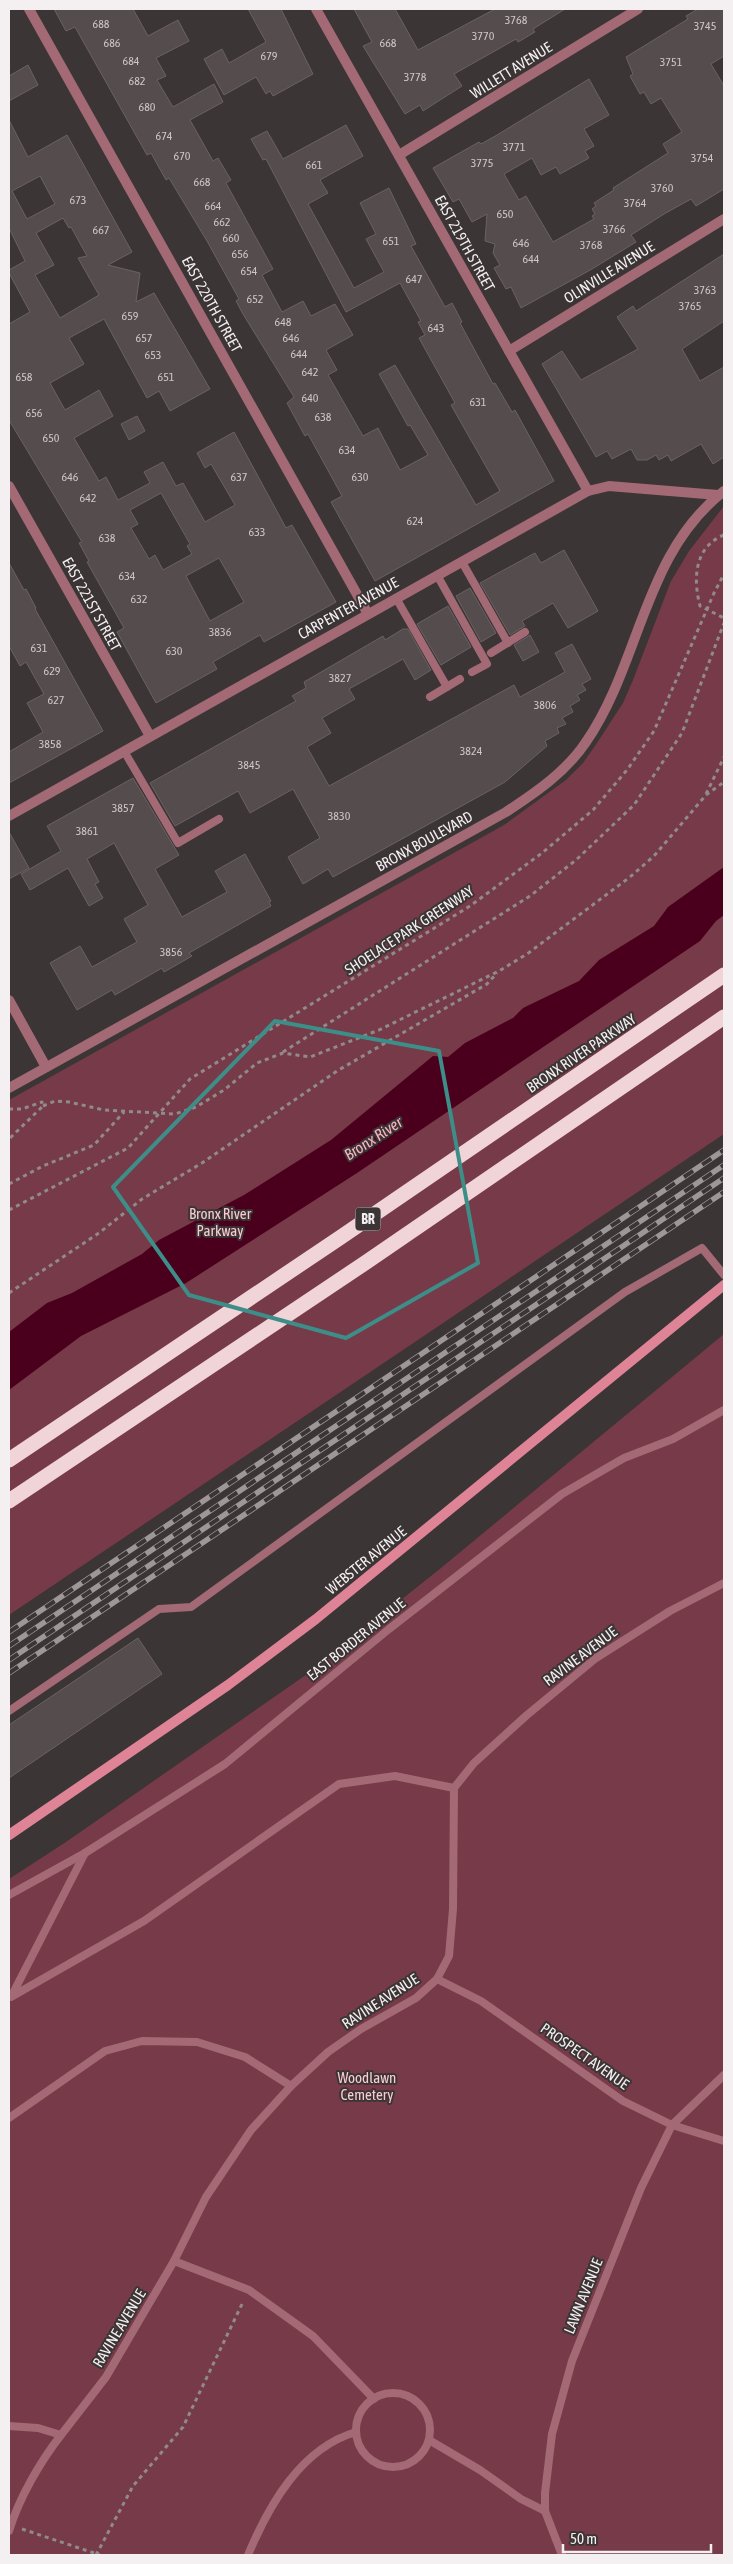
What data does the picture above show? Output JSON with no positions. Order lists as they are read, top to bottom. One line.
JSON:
{"streets":{"highway":["BRONX RIVER PARKWAY","BR"],"main road":["WEBSTER AVENUE"],"street":["WILLETT AVENUE","EAST 219TH STREET","OLINVILLE AVENUE","EAST 220TH STREET","EAST 221ST STREET","CARPENTER AVENUE","BRONX BOULEVARD"],"lane":["EAST BORDER AVENUE","RAVINE AVENUE","PROSPECT AVENUE","LAWN AVENUE"],"path":["SHOELACE PARK GREENWAY"]},"crossings":[["WILLETT AVENUE","EAST 219TH STREET"],["EAST 219TH STREET","OLINVILLE AVENUE"],["EAST 219TH STREET","CARPENTER AVENUE"],["EAST 220TH STREET","CARPENTER AVENUE"],["EAST 221ST STREET","CARPENTER AVENUE"],["CARPENTER AVENUE","BRONX BOULEVARD"],["RAVINE AVENUE","PROSPECT AVENUE"],["PROSPECT AVENUE","LAWN AVENUE"]],"water":["Bronx River"],"parks":["Bronx River Parkway","Woodlawn Cemetery"],"house_numbers":["3768","688","3745","3770","686","668","679","684","3751","3778","682","680","674","3771","670","3754","3775","661","668","3760","673","3764","664","650","662","3766","667","660","651","646","3768","656","644","654","647","3763","652","3765","659","648","643","657","646","644","653","642","658","651","640","631","656","638","650","634","646","637","630","642","624","633","638","634","632","3836","631","630","629","3827","627","3806","3858","3824","3845","3857","3830","3861","3856"],"scale_bar":"50 m"}
